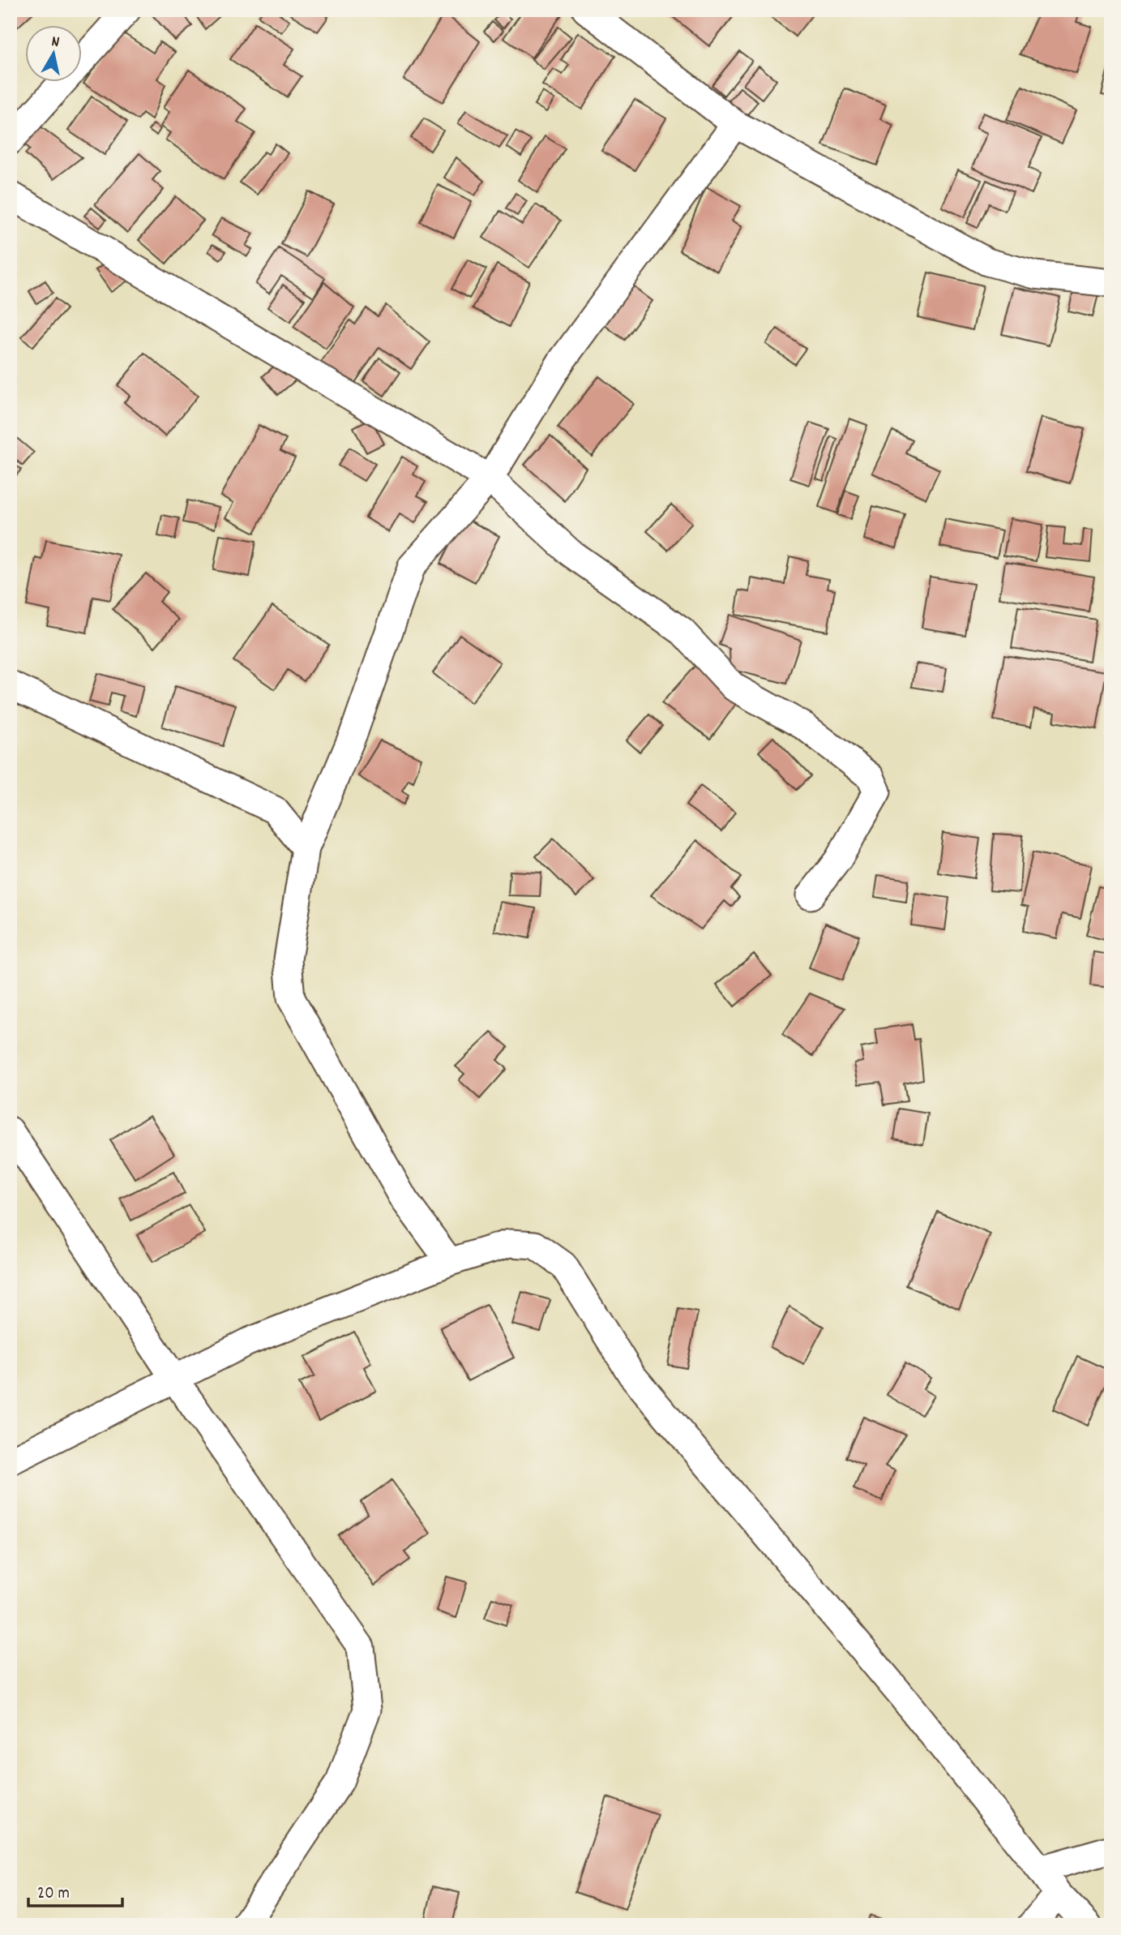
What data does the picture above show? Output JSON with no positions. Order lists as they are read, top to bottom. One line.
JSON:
{"scale_bar":"20 m","north":"top"}
